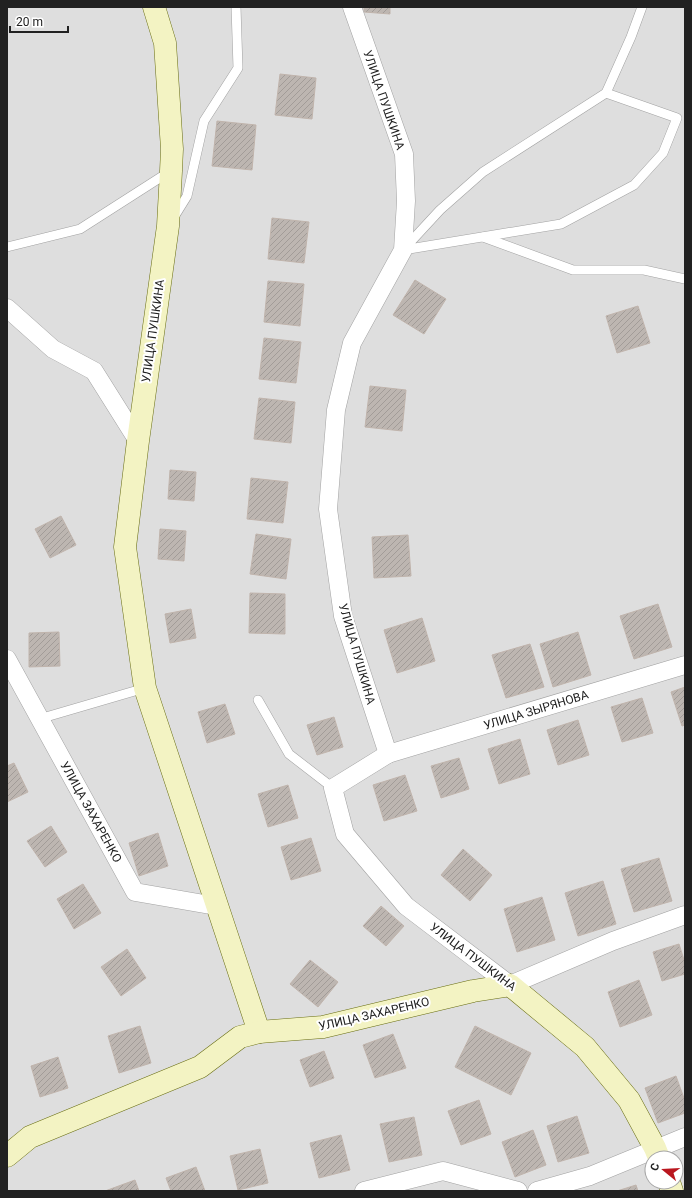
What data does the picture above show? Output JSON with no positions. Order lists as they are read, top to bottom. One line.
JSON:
{"streets":{"street":["УЛИЦА ПУШКИНА","УЛИЦА ЗЫРЯНОВА","УЛИЦА ЗАХАРЕНКО"]},"crossings":[["УЛИЦА ПУШКИНА","УЛИЦА ЗЫРЯНОВА"],["УЛИЦА ПУШКИНА","УЛИЦА ЗАХАРЕНКО"]],"scale_bar":"20 m","north":"left"}
